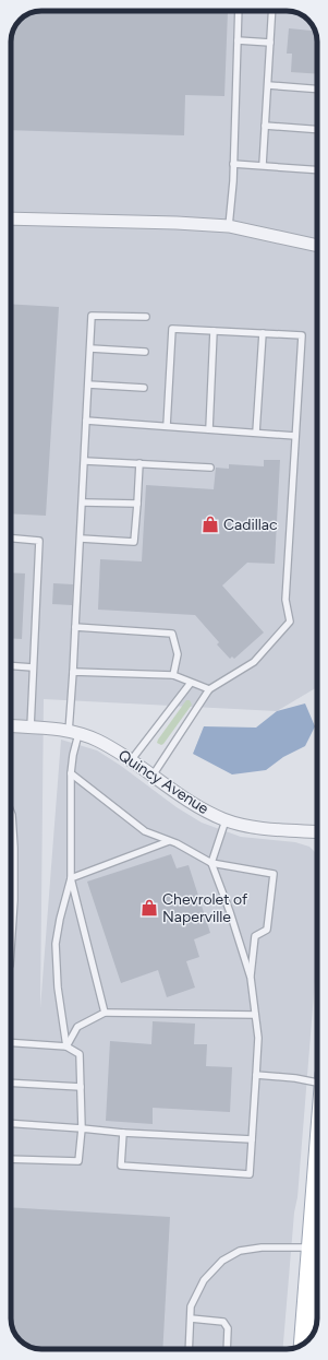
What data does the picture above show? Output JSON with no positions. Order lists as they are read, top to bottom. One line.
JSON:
{"streets":{"street":["Quincy Avenue"]},"places":{"shop":["Cadillac","Chevrolet of Naperville"]}}
